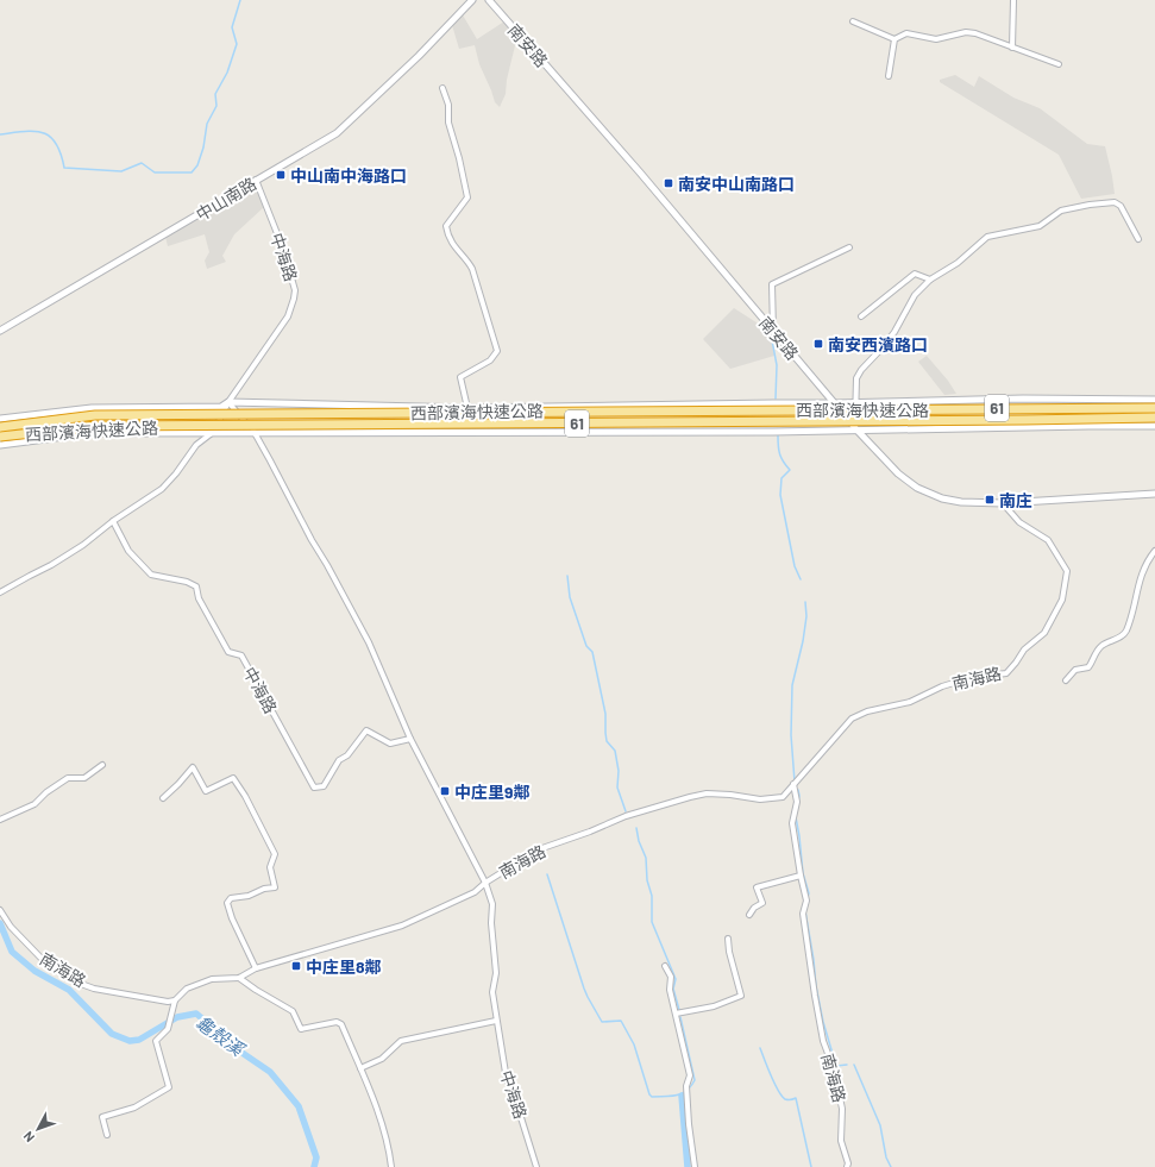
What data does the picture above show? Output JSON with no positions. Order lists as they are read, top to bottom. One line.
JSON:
{"streets":{"highway":["61","西部濱海快速公路"],"street":["南安路","中山南路","中海路","南海路"]},"crossings":[["南安路","南海路"],["中山南路","中海路"],["中海路","南海路"]],"water":["龜殼溪"],"places":{"transit":["中山南中海路口","南安中山南路口","南安西濱路口","南庄","中庄里9鄰","中庄里8鄰"]},"north":"bottom left"}
